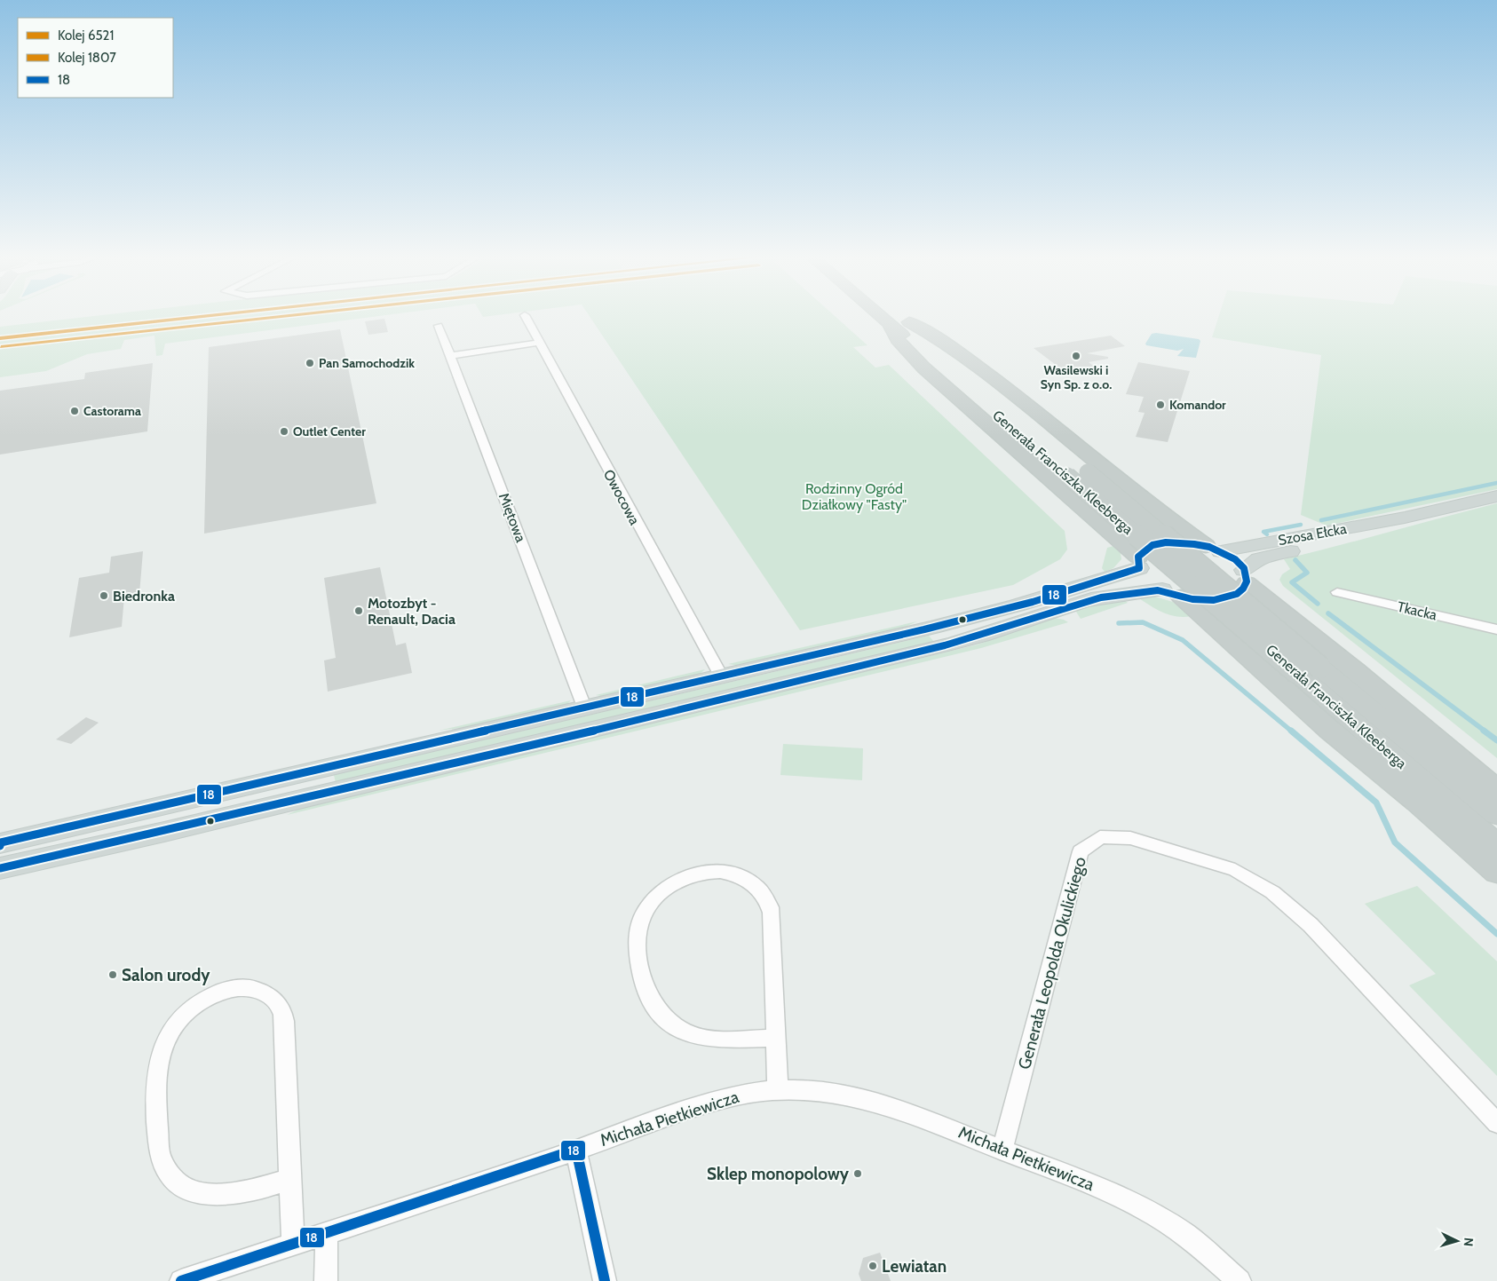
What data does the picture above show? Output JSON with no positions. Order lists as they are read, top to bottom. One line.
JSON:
{"streets":{"highway":["Generała Franciszka Kleeberga"],"main road":["Szosa Ełcka"],"street":["Owocowa","Miętowa","Tkacka","Generała Leopolda Okulickiego","Michała Pietkiewicza"]},"crossings":[["Generała Leopolda Okulickiego","Michała Pietkiewicza"]],"parks":["Rodzinny Ogród Działkowy \"Fasty\""],"places":["Wasilewski i Syn Sp. z o.o.","Pan Samochodzik","Komandor","Castorama","Outlet Center","Biedronka","Motozbyt - Renault, Dacia","Salon urody","Sklep monopolowy","Lewiatan"],"lines":["rail line 6521","rail line 1807","transit line 18"],"legend":["Kolej 6521","Kolej 1807","18"],"north":"right"}
